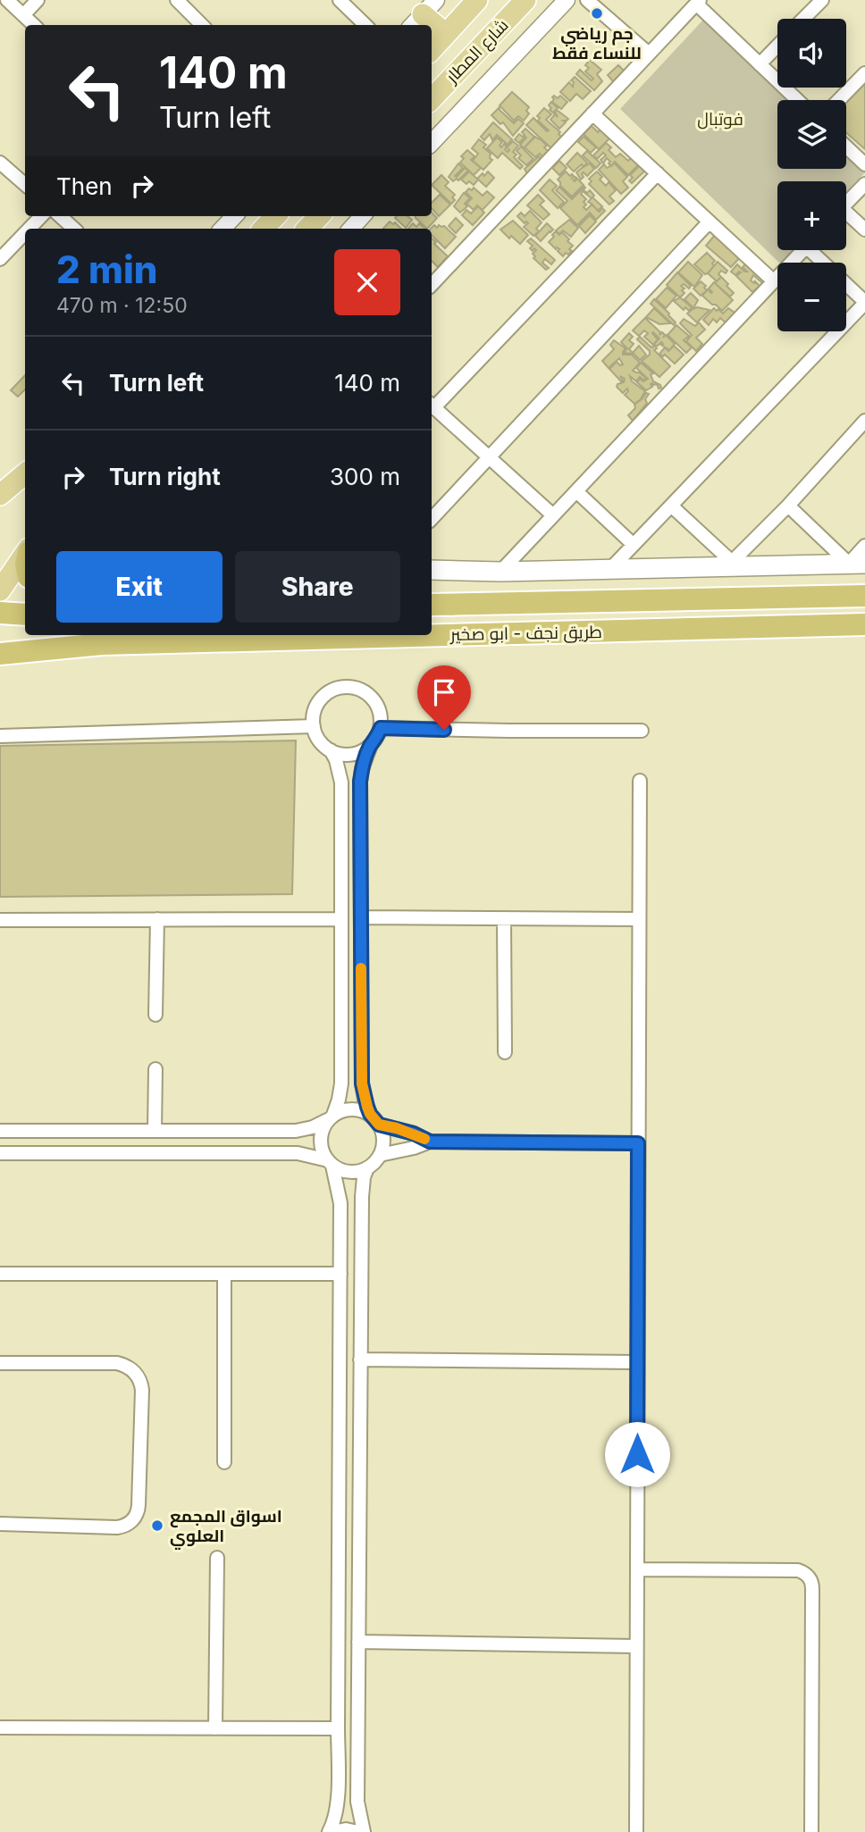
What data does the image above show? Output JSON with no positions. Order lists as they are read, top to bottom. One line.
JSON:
{"streets":{"highway":["طريق نجف - ابو صخير"],"main road":["شارع المطار"]},"parks":["فوتبال"],"places":["جم رياضي للنساء فقط","اسواق المجمع العلوي"],"page":{"map_buttons":["+","−"],"turn":["140 m","Turn left"],"then":"Then","heading":["2 min","470 m · 12:50"],"list":[{"name":"Turn left","value":"140 m"},{"name":"Turn right","value":"300 m"}],"buttons":["Exit","Share"]}}
